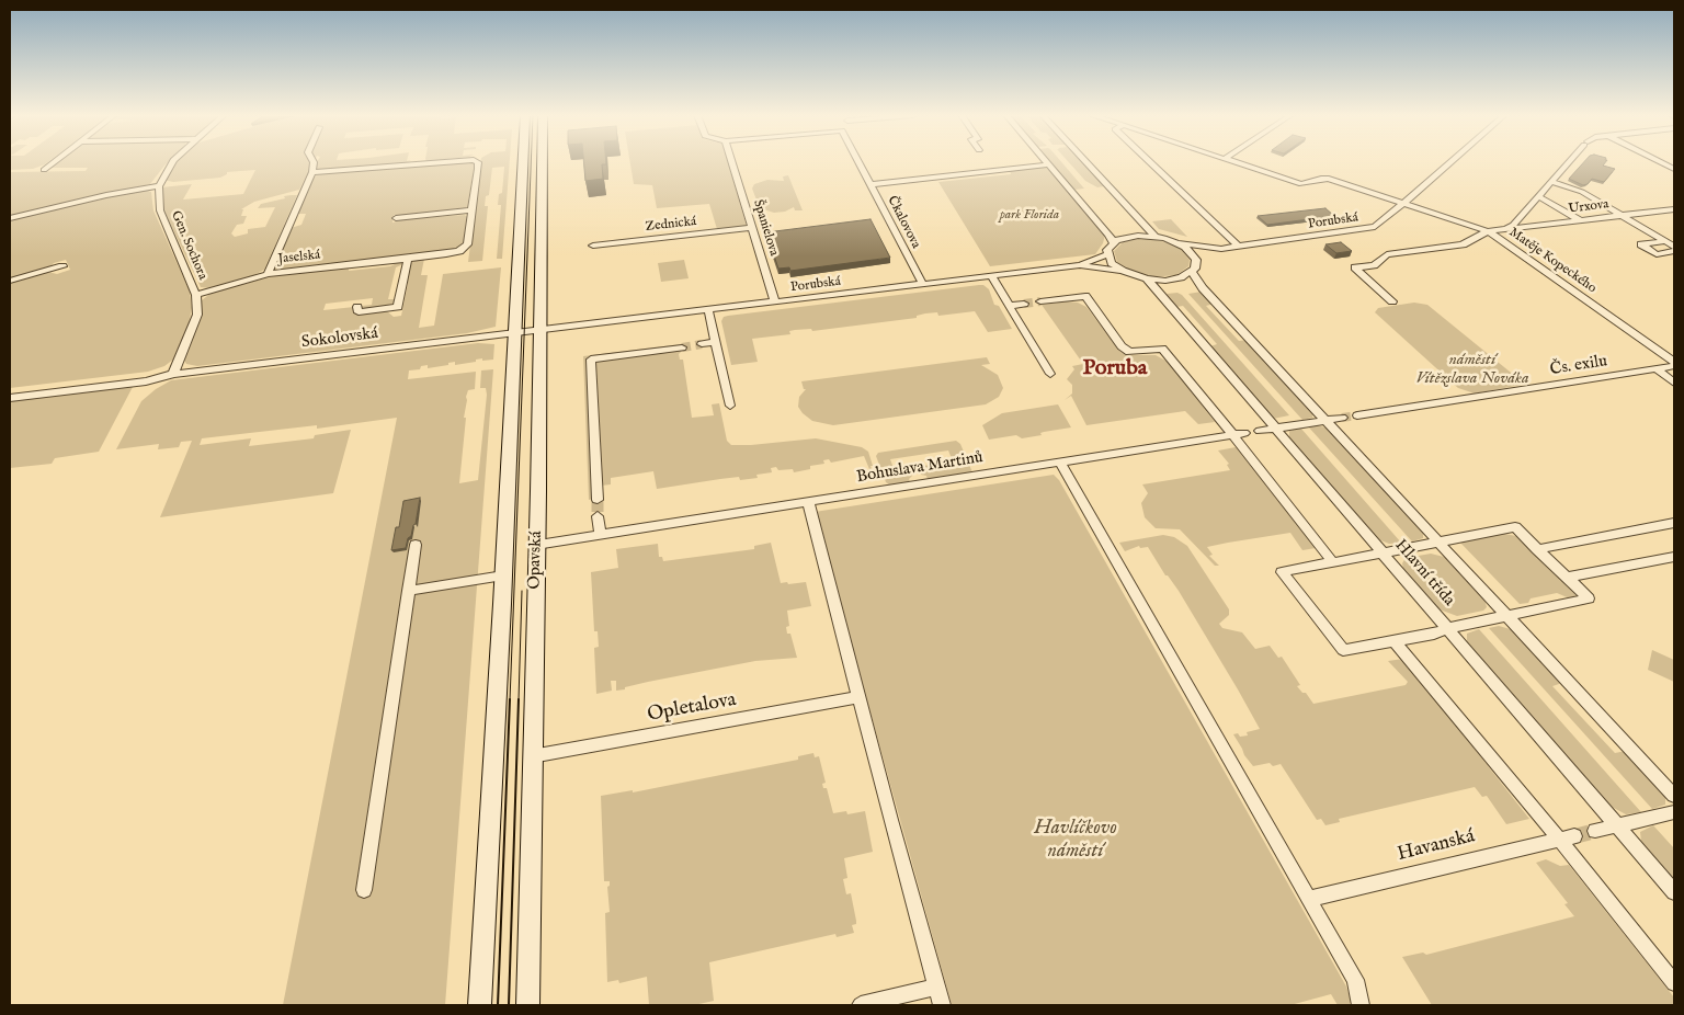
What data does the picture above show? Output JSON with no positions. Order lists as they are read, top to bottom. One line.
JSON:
{"streets":{"main road":["Opavská"],"street":["Urxova","Porubská","Čkalovova","Zednická","Španielova","Gen. Sochora","Jaselská","Matěje Kopeckého","Sokolovská","Čs. exilu","Bohuslava Martinů","Hlavní třída","Opletalova","Havanská"]},"crossings":[["Urxova","Matěje Kopeckého"],["Porubská","Čkalovova"],["Porubská","Španielova"],["Porubská","Matěje Kopeckého"],["Porubská","Sokolovská"],["Porubská","Opavská"],["Zednická","Španielova"],["Gen. Sochora","Jaselská"],["Gen. Sochora","Sokolovská"],["Matěje Kopeckého","Čs. exilu"],["Sokolovská","Opavská"],["Bohuslava Martinů","Opavská"],["Opavská","Opletalova"]],"districts":["Poruba"],"parks":["park Florida","náměstí Vítězslava Nováka","Havlíčkovo náměstí"]}
